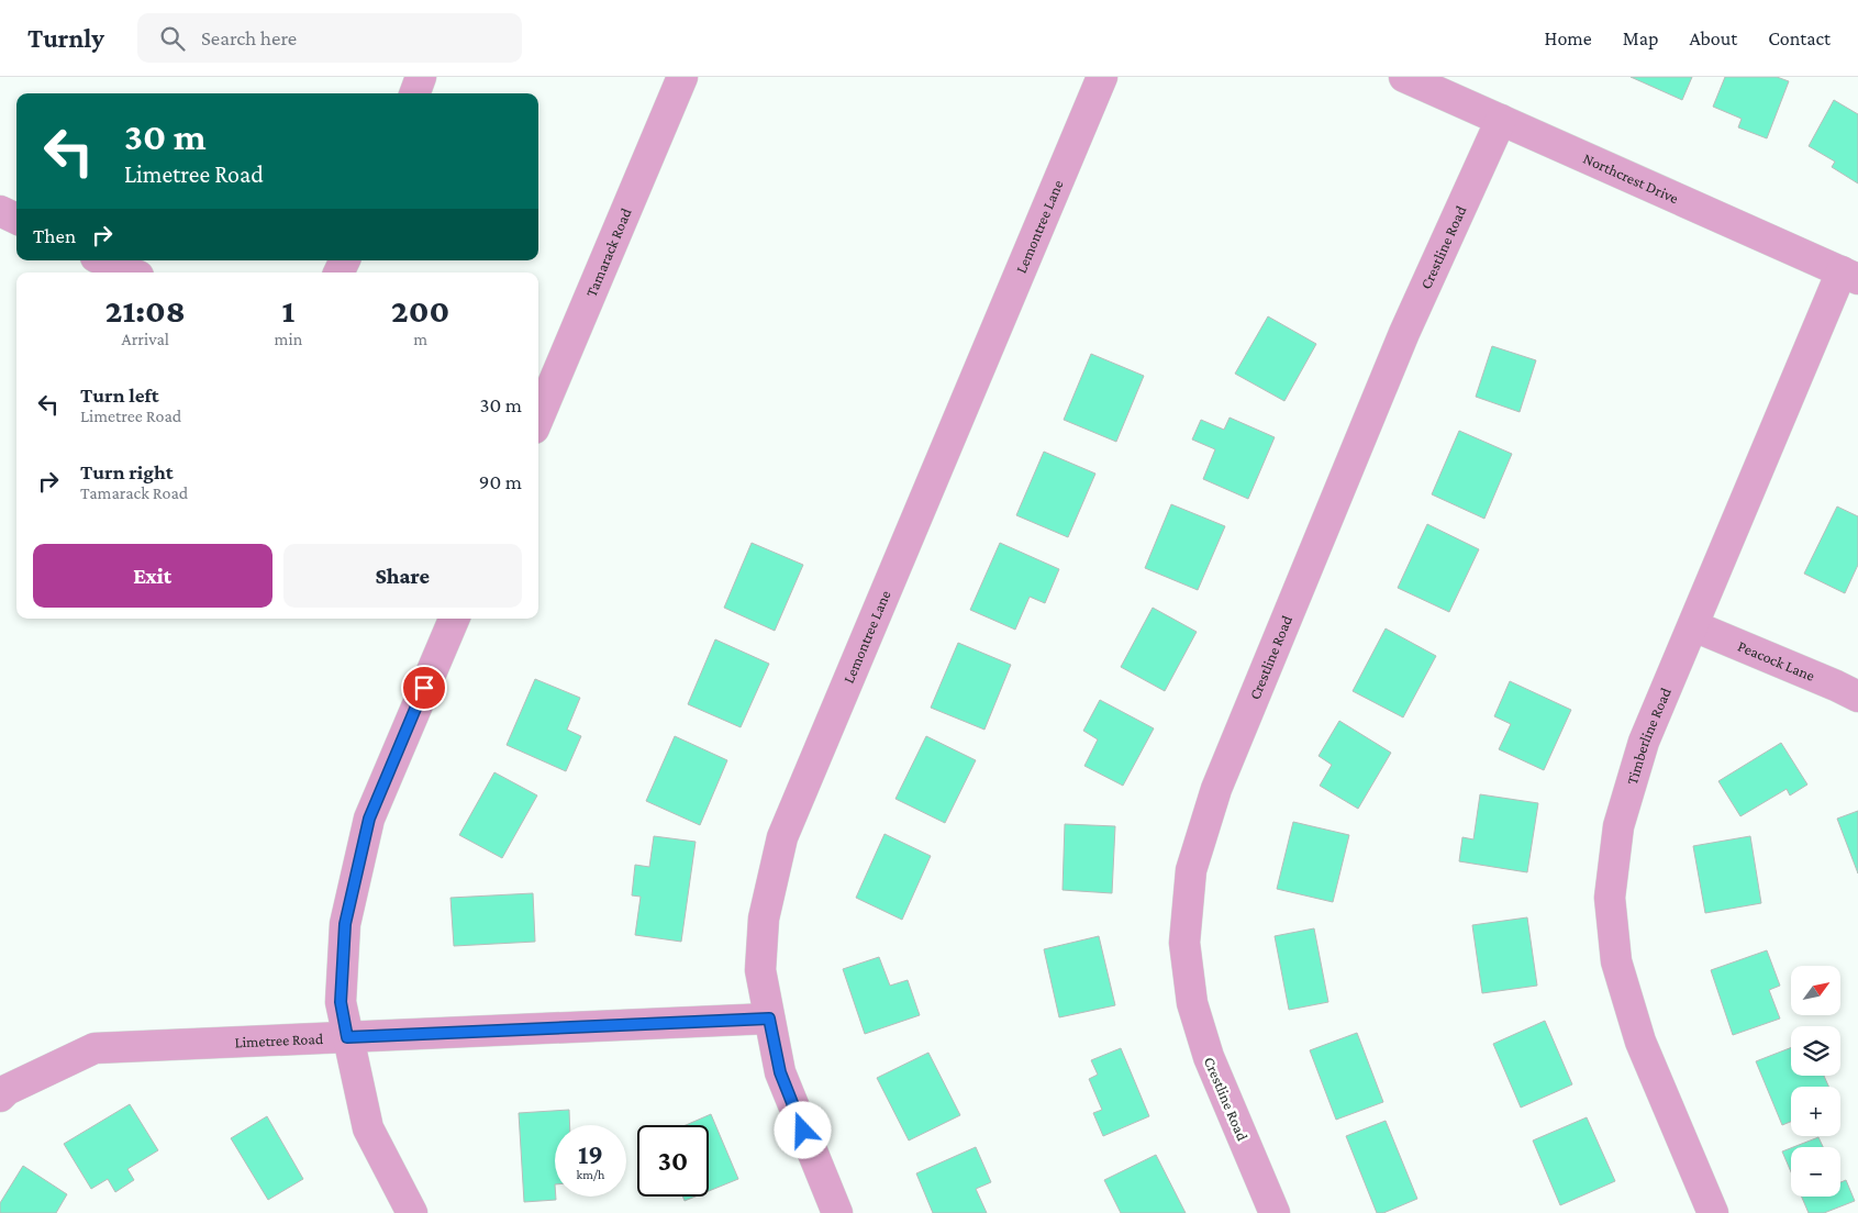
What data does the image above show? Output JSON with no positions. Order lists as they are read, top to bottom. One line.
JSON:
{"streets":{"street":["Northcrest Drive","Lemontree Lane","Crestline Road","Tamarack Road","Peacock Lane","Timberline Road","Limetree Road"]},"crossings":[["Northcrest Drive","Crestline Road"],["Northcrest Drive","Timberline Road"],["Lemontree Lane","Limetree Road"],["Peacock Lane","Timberline Road"]],"north":"top right","page":{"header":"Turnly","search":"Search here","nav":["Home","Map","About","Contact"],"turn":["30 m","Limetree Road"],"then":"Then","eta":["21:08","Arrival","1","min","200","m"],"list":[{"name":"Turn left","note":"Limetree Road","value":"30 m"},{"name":"Turn right","note":"Tamarack Road","value":"90 m"}],"buttons":["Exit","Share"],"map_buttons":["+","−"],"speed":"19 km/h","limit":"30"}}
